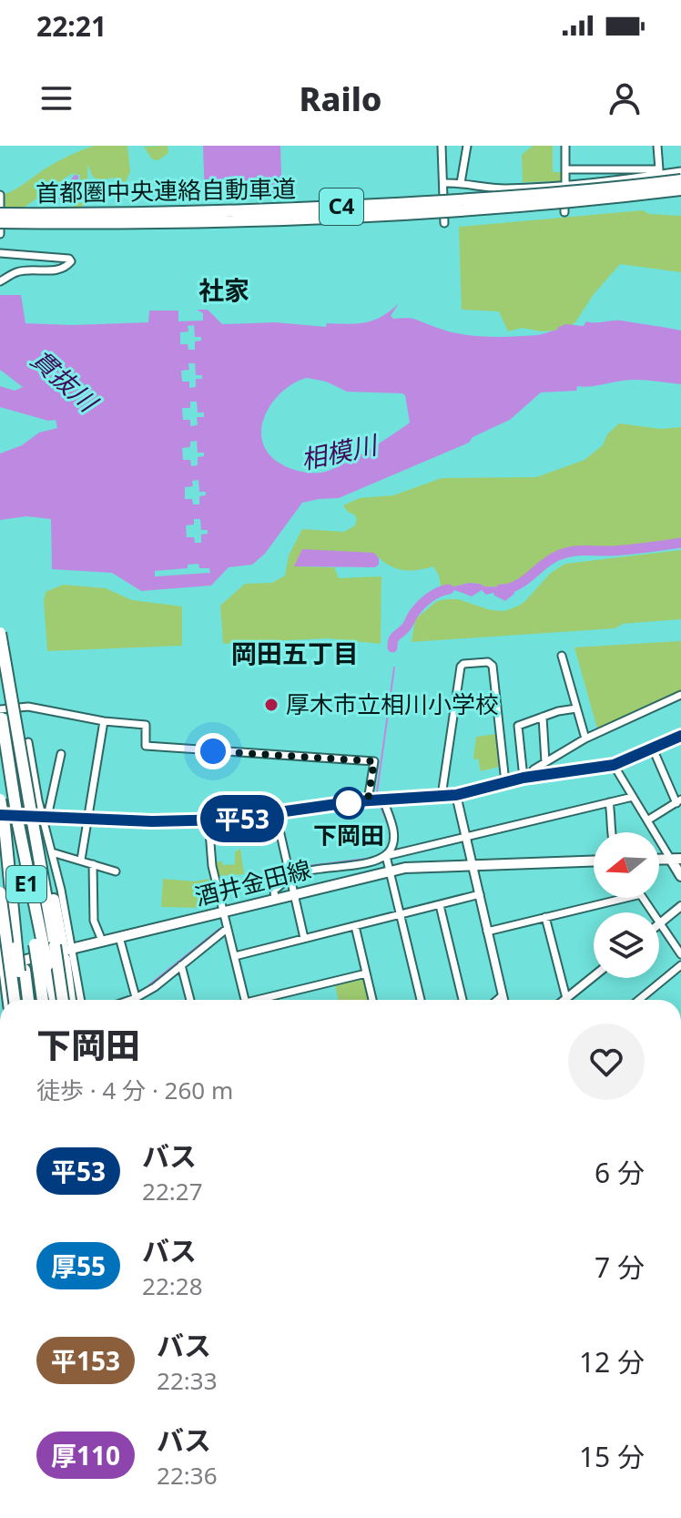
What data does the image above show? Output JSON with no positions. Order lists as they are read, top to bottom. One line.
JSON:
{"streets":{"highway":["首都圏中央連絡自動車道","C4","E1"],"main road":["酒井金田線"]},"crossings":[["酒井金田線","E1"]],"districts":["社家","岡田五丁目"],"water":["貫抜川","相模川"],"places":["厚木市立相川小学校","下岡田"],"lines":["bus line 平53"],"north":"left","page":{"status":"22:21","header":"Railo","on_map":"平53","heading":["下岡田","徒歩 · 4 分 · 260 m"],"list":[{"mark":"平53","name":"バス","note":"22:27","value":"6 分"},{"mark":"厚55","name":"バス","note":"22:28","value":"7 分"},{"mark":"平153","name":"バス","note":"22:33","value":"12 分"},{"mark":"厚110","name":"バス","note":"22:36","value":"15 分"}]}}
